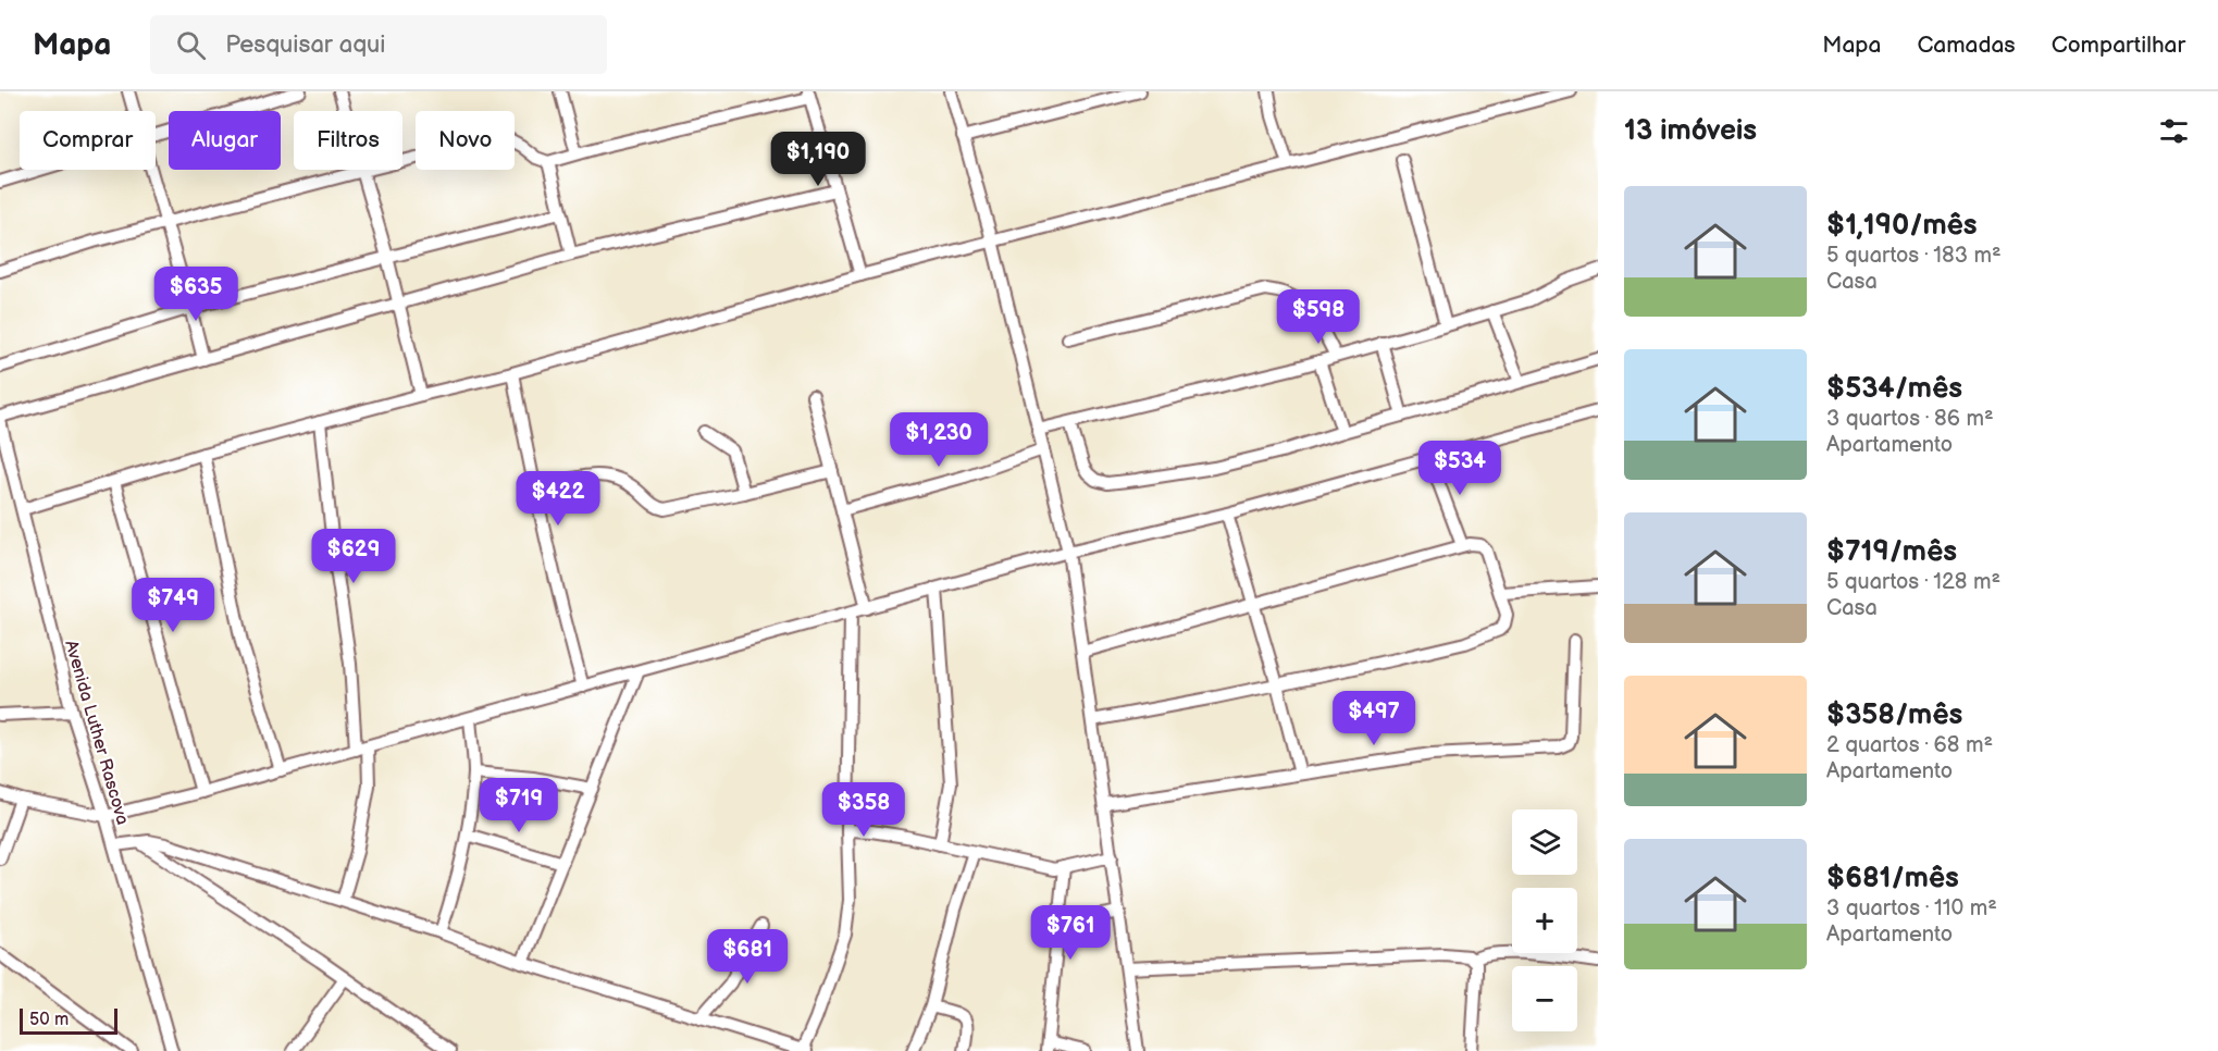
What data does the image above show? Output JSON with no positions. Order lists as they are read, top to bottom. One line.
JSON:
{"streets":{"street":["Avenida Luther Rascova"]},"scale_bar":"50 m","page":{"header":"Mapa","search":"Pesquisar aqui","nav":["Mapa","Camadas","Compartilhar"],"heading":"13 imóveis","chip":["Comprar","Alugar","Filtros","Novo"],"price":["$1,190","$635","$598","$1,230","$534","$422","$629","$749","$497","$719","$358","$761","$681"],"list":[{"name":"$1,190/mês","note":"5 quartos · 183 m² · Casa"},{"name":"$534/mês","note":"3 quartos · 86 m² · Apartamento"},{"name":"$719/mês","note":"5 quartos · 128 m² · Casa"},{"name":"$358/mês","note":"2 quartos · 68 m² · Apartamento"},{"name":"$681/mês","note":"3 quartos · 110 m² · Apartamento"}],"map_buttons":["+","−"],"scale":"50 m"}}
